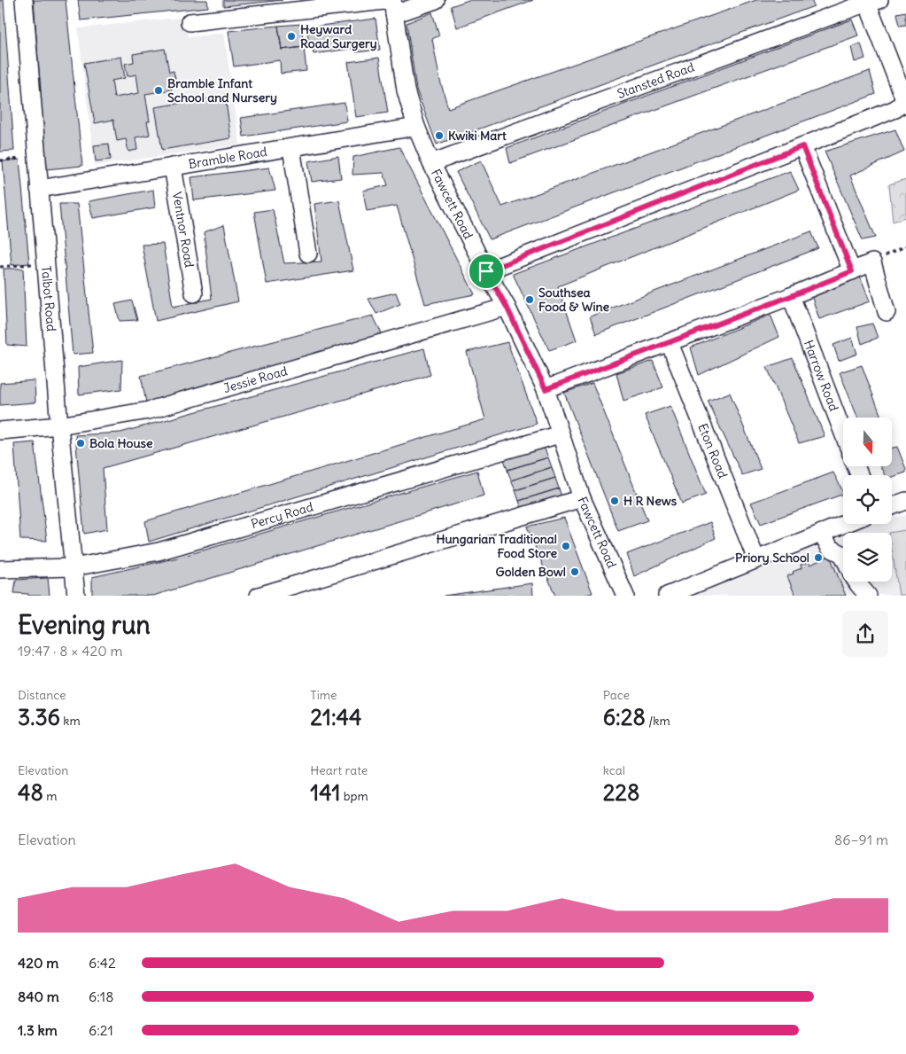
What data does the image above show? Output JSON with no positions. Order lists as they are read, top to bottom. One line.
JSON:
{"streets":{"street":["Stansted Road","Bramble Road","Fawcett Road","Ventnor Road","Talbot Road","Harrow Road","Jessie Road","Eton Road","Percy Road"]},"crossings":[["Stansted Road","Fawcett Road"],["Bramble Road","Fawcett Road"],["Bramble Road","Ventnor Road"],["Bramble Road","Talbot Road"],["Fawcett Road","Jessie Road"],["Fawcett Road","Percy Road"],["Talbot Road","Jessie Road"],["Talbot Road","Percy Road"]],"places":["Heyward Road Surgery","Bramble Infant School and Nursery","Kwiki Mart","Southsea Food & Wine","Bola House","H R News","Hungarian Traditional Food Store","Priory School","Golden Bowl"],"north":"bottom","page":{"heading":["Evening run","19:47 · 8 × 420 m"],"stats":[["Distance","3.36 km"],["Time","21:44"],["Pace","6:28 /km"],["Elevation","48 m"],["Heart rate","141 bpm"],["kcal","228"]],"chart":["Elevation","86–91 m"],"list":[{"name":"420 m","note":"6:42"},{"name":"840 m","note":"6:18"},{"name":"1.3 km","note":"6:21"}]}}
